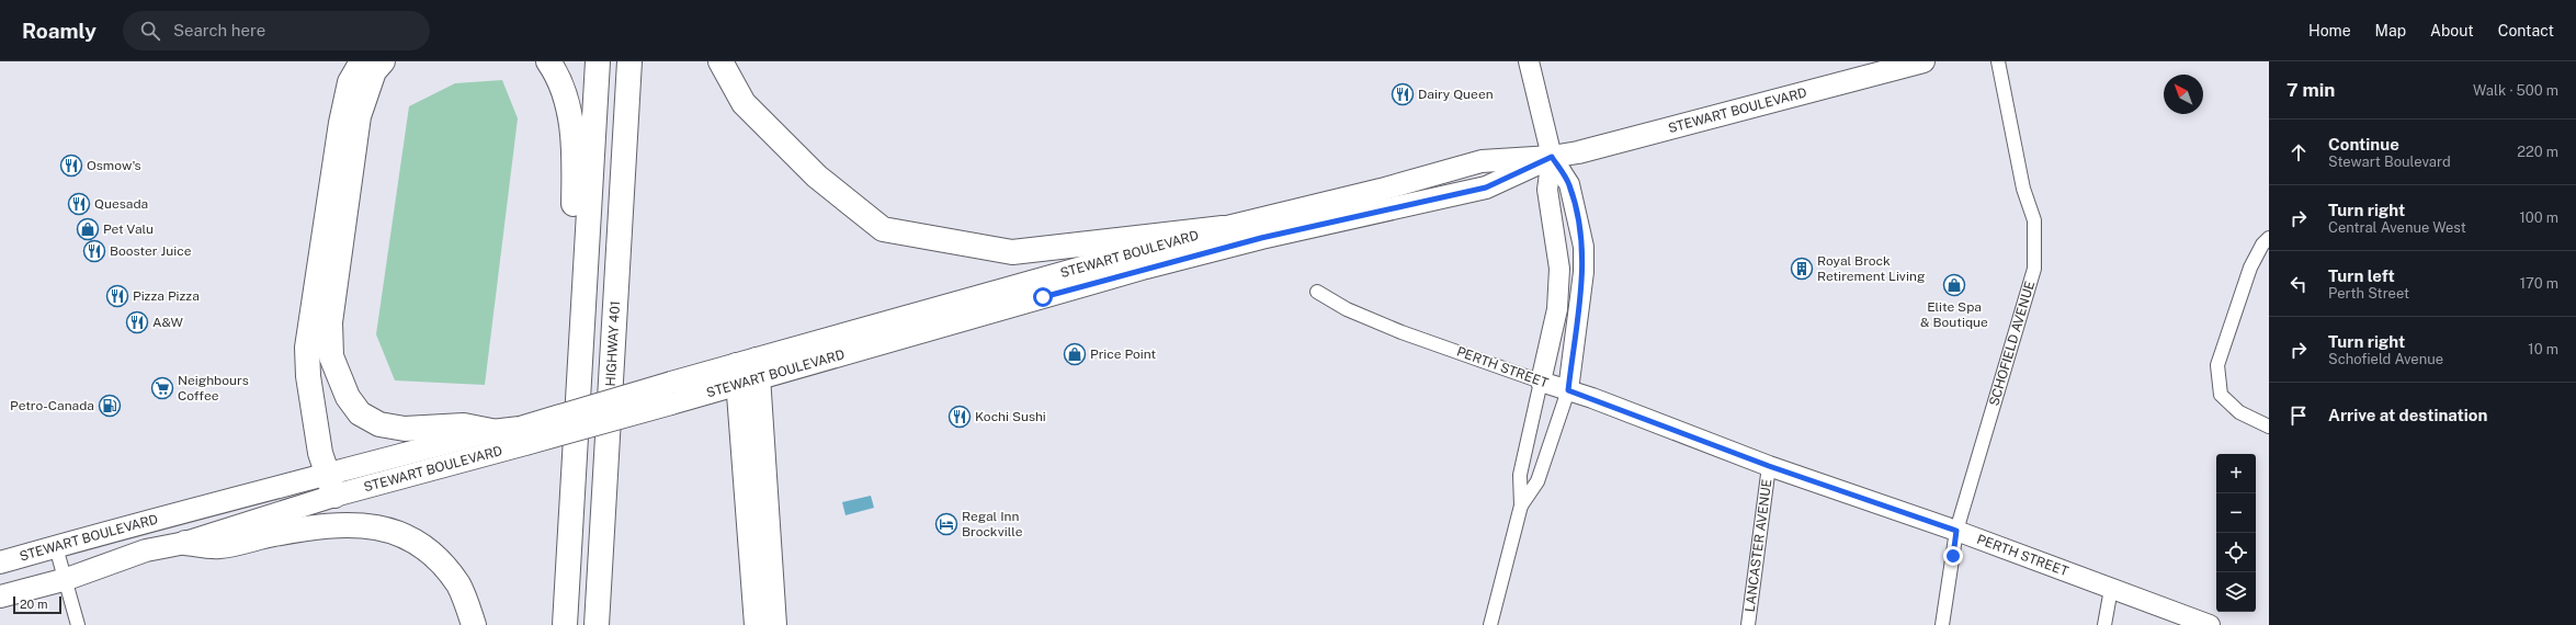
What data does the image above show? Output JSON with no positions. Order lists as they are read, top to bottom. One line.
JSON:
{"streets":{"highway":["HIGHWAY 401"],"main road":["STEWART BOULEVARD"],"street":["SCHOFIELD AVENUE","PERTH STREET","LANCASTER AVENUE"]},"crossings":[["SCHOFIELD AVENUE","PERTH STREET"],["PERTH STREET","LANCASTER AVENUE"]],"places":{"restaurant":["Dairy Queen","Osmow's","Quesada","Booster Juice","Pizza Pizza","A&W","Kochi Sushi"],"shop":["Pet Valu","Elite Spa & Boutique","Price Point"],"building":["Royal Brock Retirement Living"],"supermarket":["Neighbours Coffee"],"fuel station":["Petro-Canada"],"hotel":["Regal Inn Brockville"]},"scale_bar":"20 m","north":"top left","page":{"header":"Roamly","search":"Search here","nav":["Home","Map","About","Contact"],"heading":["7 min","Walk · 500 m"],"list":[["Continue","Stewart Boulevard","220 m"],["Turn right","Central Avenue West","100 m"],["Turn left","Perth Street","170 m"],["Turn right","Schofield Avenue","10 m"],"Arrive at destination"],"map_buttons":["+","−"],"scale":"20 m"}}
